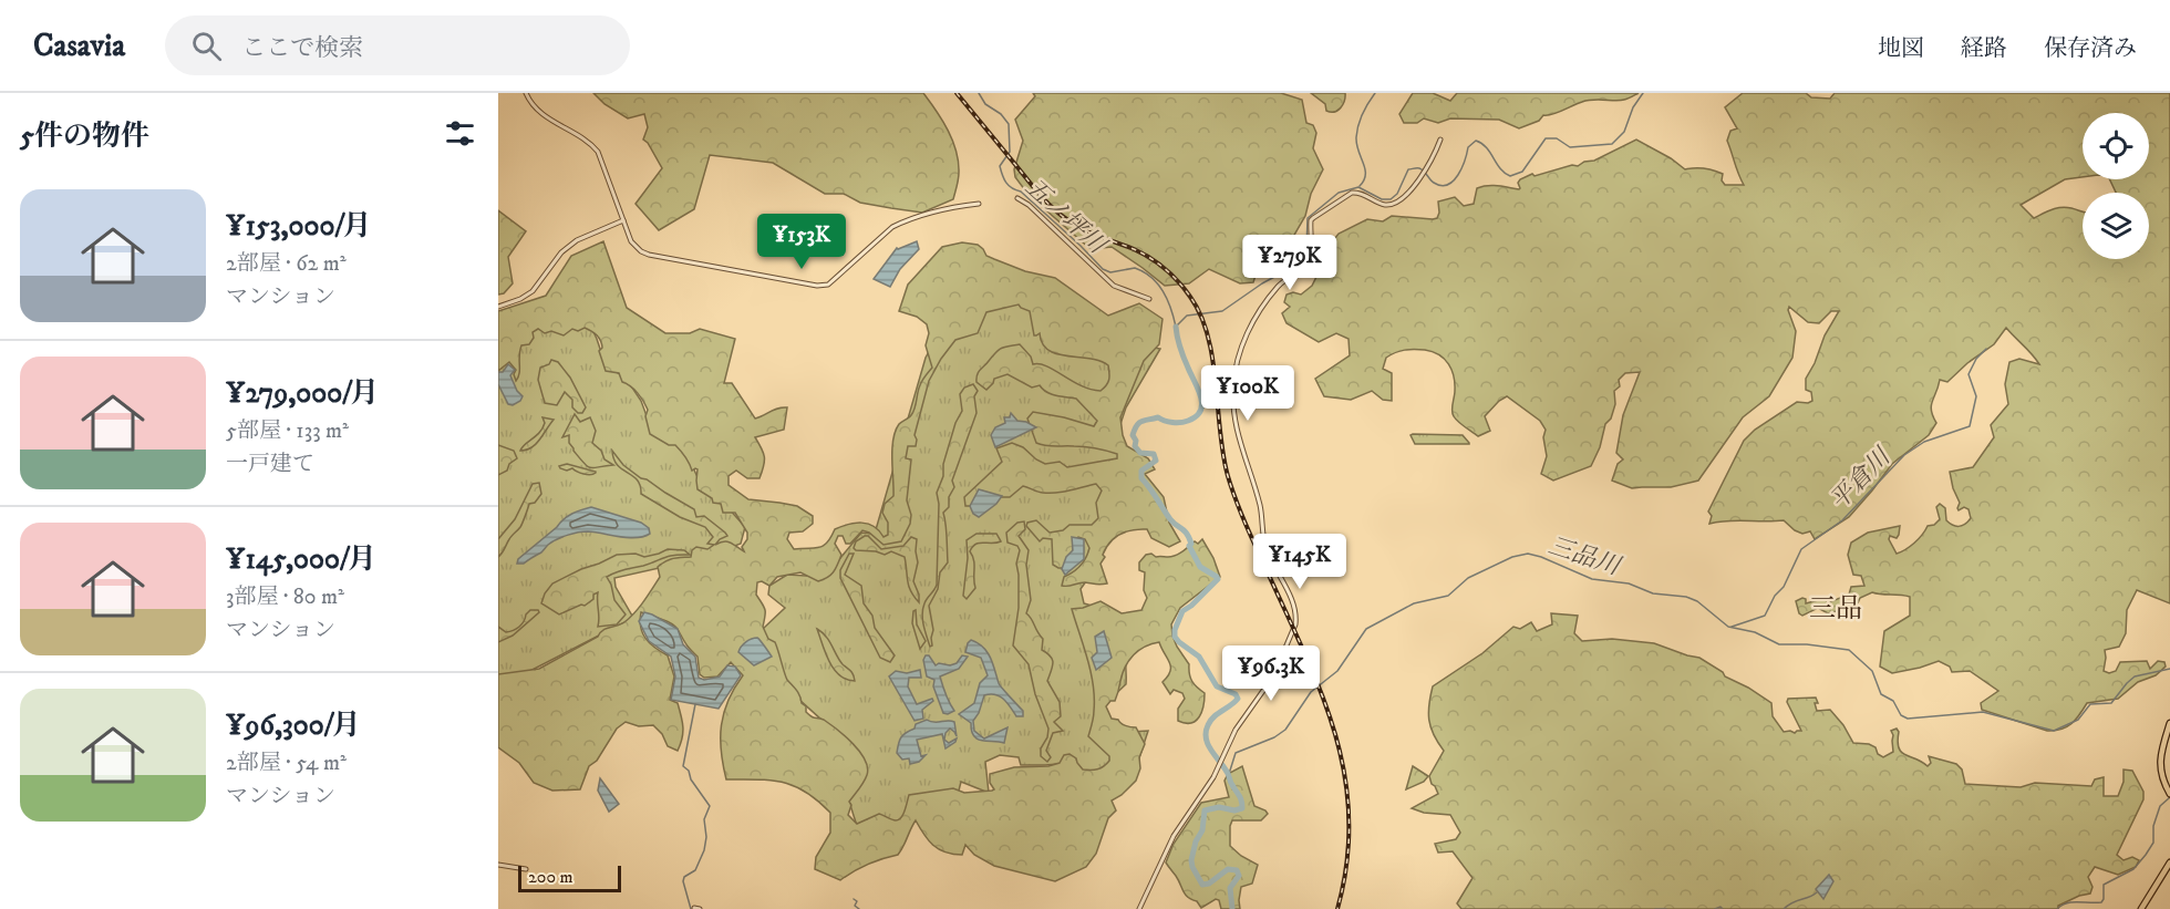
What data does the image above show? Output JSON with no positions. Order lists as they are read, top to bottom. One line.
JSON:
{"districts":["三品"],"water":["五ノ坪川","平倉川","三品川"],"scale_bar":"200 m","page":{"header":"Casavia","search":"ここで検索","nav":["地図","経路","保存済み"],"heading":"5件の物件","list":[{"name":"¥153,000/月","note":"2部屋 · 62 m² · マンション"},{"name":"¥279,000/月","note":"5部屋 · 133 m² · 一戸建て"},{"name":"¥145,000/月","note":"3部屋 · 80 m² · マンション"},{"name":"¥96,300/月","note":"2部屋 · 54 m² · マンション"}],"price":["¥153K","¥279K","¥100K","¥145K","¥96.3K"],"scale":"200 m"}}
